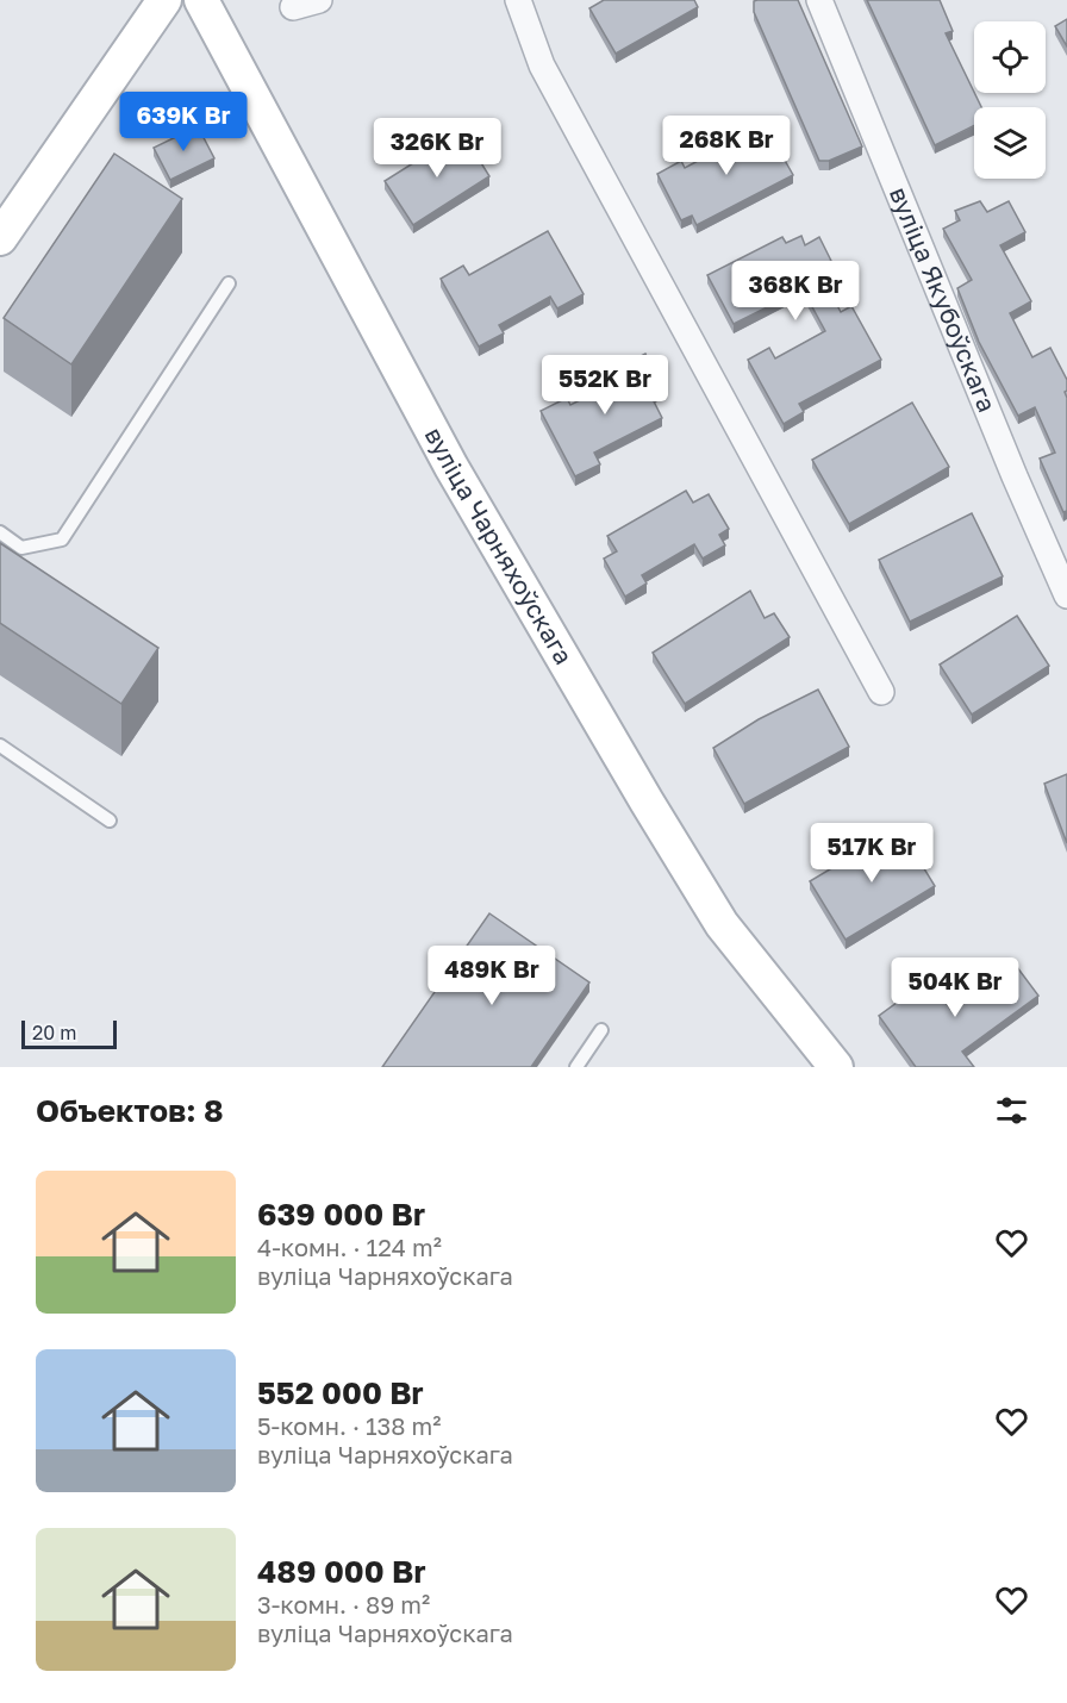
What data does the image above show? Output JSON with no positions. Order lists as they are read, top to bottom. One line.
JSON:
{"streets":{"street":["вуліца Якубоўскага","вуліца Чарняхоўскага"]},"scale_bar":"20 m","page":{"price":["639K Br","268K Br","326K Br","368K Br","552K Br","517K Br","489K Br","504K Br"],"scale":"20 m","heading":"Объектов: 8","list":[{"name":"639 000 Br","note":"4-комн. · 124 m² · вуліца Чарняхоўскага"},{"name":"552 000 Br","note":"5-комн. · 138 m² · вуліца Чарняхоўскага"},{"name":"489 000 Br","note":"3-комн. · 89 m² · вуліца Чарняхоўскага"}]}}
